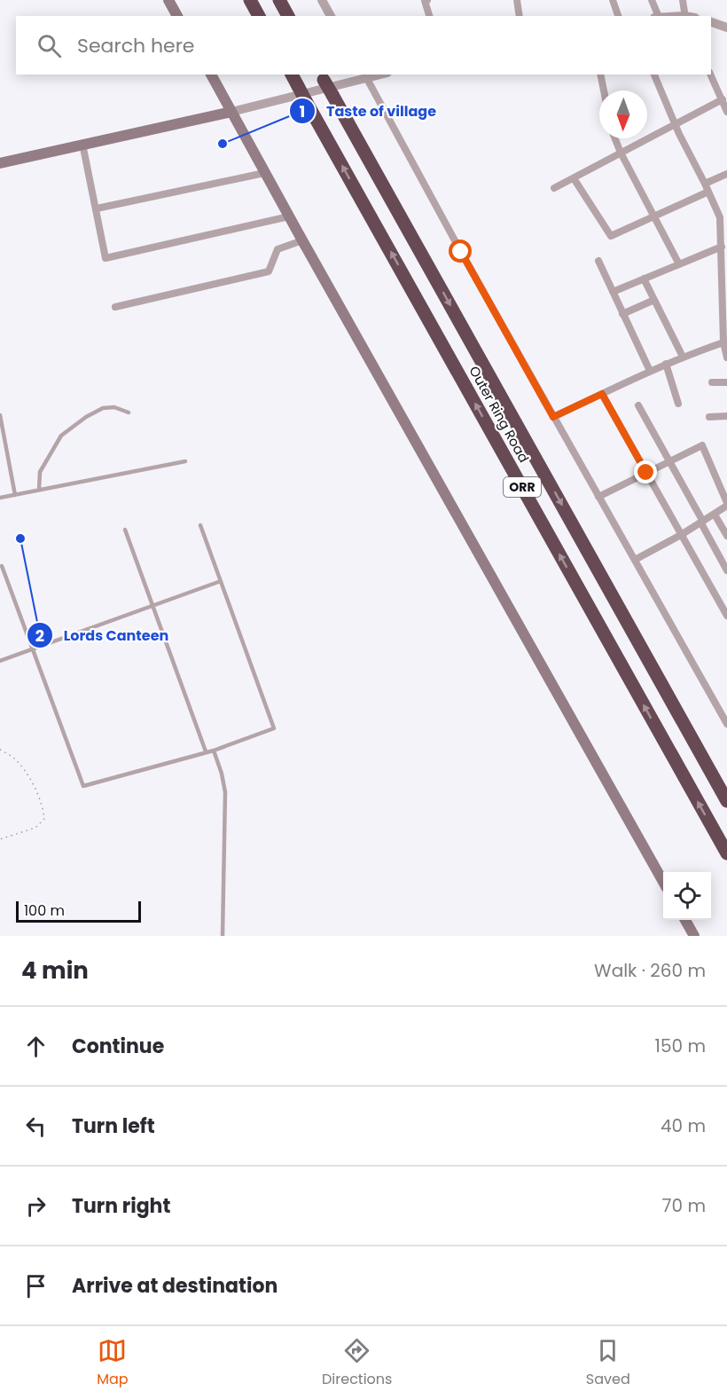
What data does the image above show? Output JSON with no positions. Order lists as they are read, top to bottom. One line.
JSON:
{"streets":{"highway":["Outer Ring Road","ORR"]},"places":["Taste of village","Lords Canteen"],"scale_bar":"100 m","north":"bottom","page":{"search":"Search here","scale":"100 m","heading":["4 min","Walk · 260 m"],"list":[["Continue","150 m"],["Turn left","40 m"],["Turn right","70 m"],"Arrive at destination"],"nav":["Map","Directions","Saved"]}}
